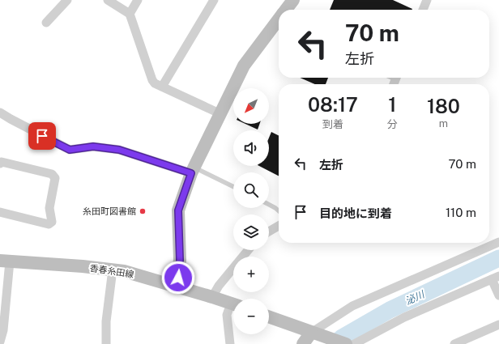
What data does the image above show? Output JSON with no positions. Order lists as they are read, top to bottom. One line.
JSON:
{"streets":{"street":["香春糸田線"]},"water":["泌川"],"places":["糸田町図書館"],"north":"bottom left","page":{"turn":["70 m","左折"],"eta":["08:17","到着","1","分","180","m"],"map_buttons":["+","−"],"list":[{"name":"左折","value":"70 m"},{"name":"目的地に到着","value":"110 m"}]}}
